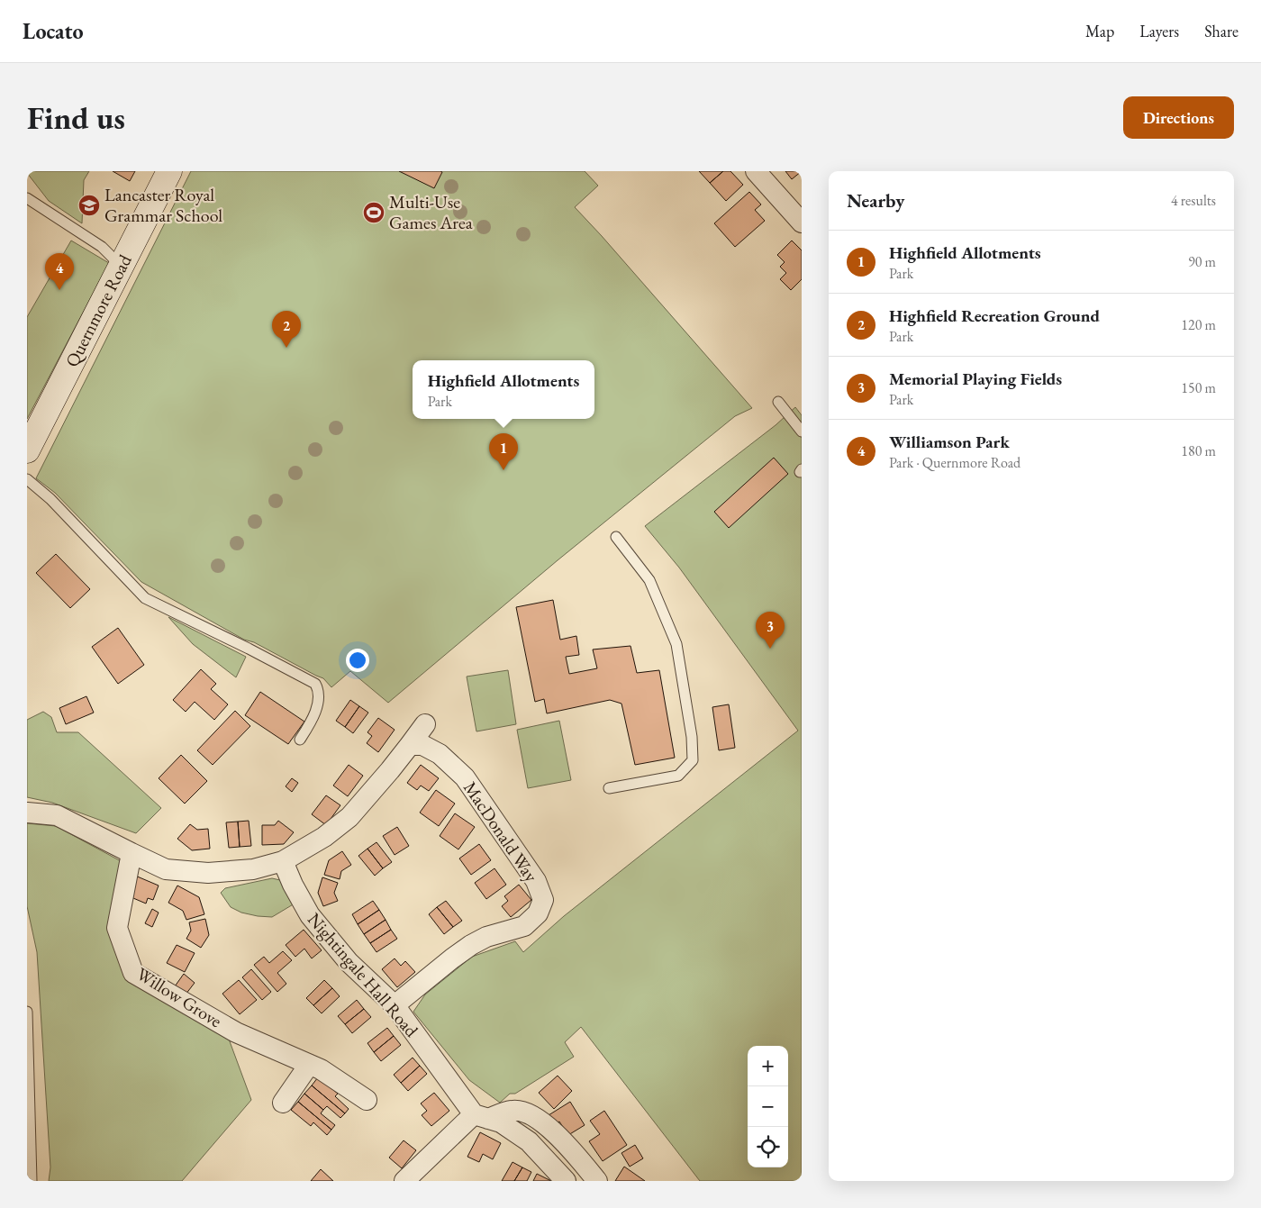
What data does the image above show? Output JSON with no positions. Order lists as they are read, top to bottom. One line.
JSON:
{"streets":{"street":["Quernmore Road","MacDonald Way","Nightingale Hall Road","Willow Grove"]},"crossings":[["MacDonald Way","Nightingale Hall Road"]],"places":{"school or university":["Lancaster Royal Grammar School"],"sports":["Multi-Use Games Area"]},"page":{"header":"Locato","nav":["Map","Layers","Share"],"buttons":"Directions","title":"Find us","heading":["Nearby","4 results"],"list":[{"mark":"1","name":"Highfield Allotments","note":"Park","value":"90 m"},{"mark":"2","name":"Highfield Recreation Ground","note":"Park","value":"120 m"},{"mark":"3","name":"Memorial Playing Fields","note":"Park","value":"150 m"},{"mark":"4","name":"Williamson Park","note":"Park · Quernmore Road","value":"180 m"}],"pins":["4","2","1","3"],"popup":["Highfield Allotments","Park"],"map_buttons":["+","−"]}}
